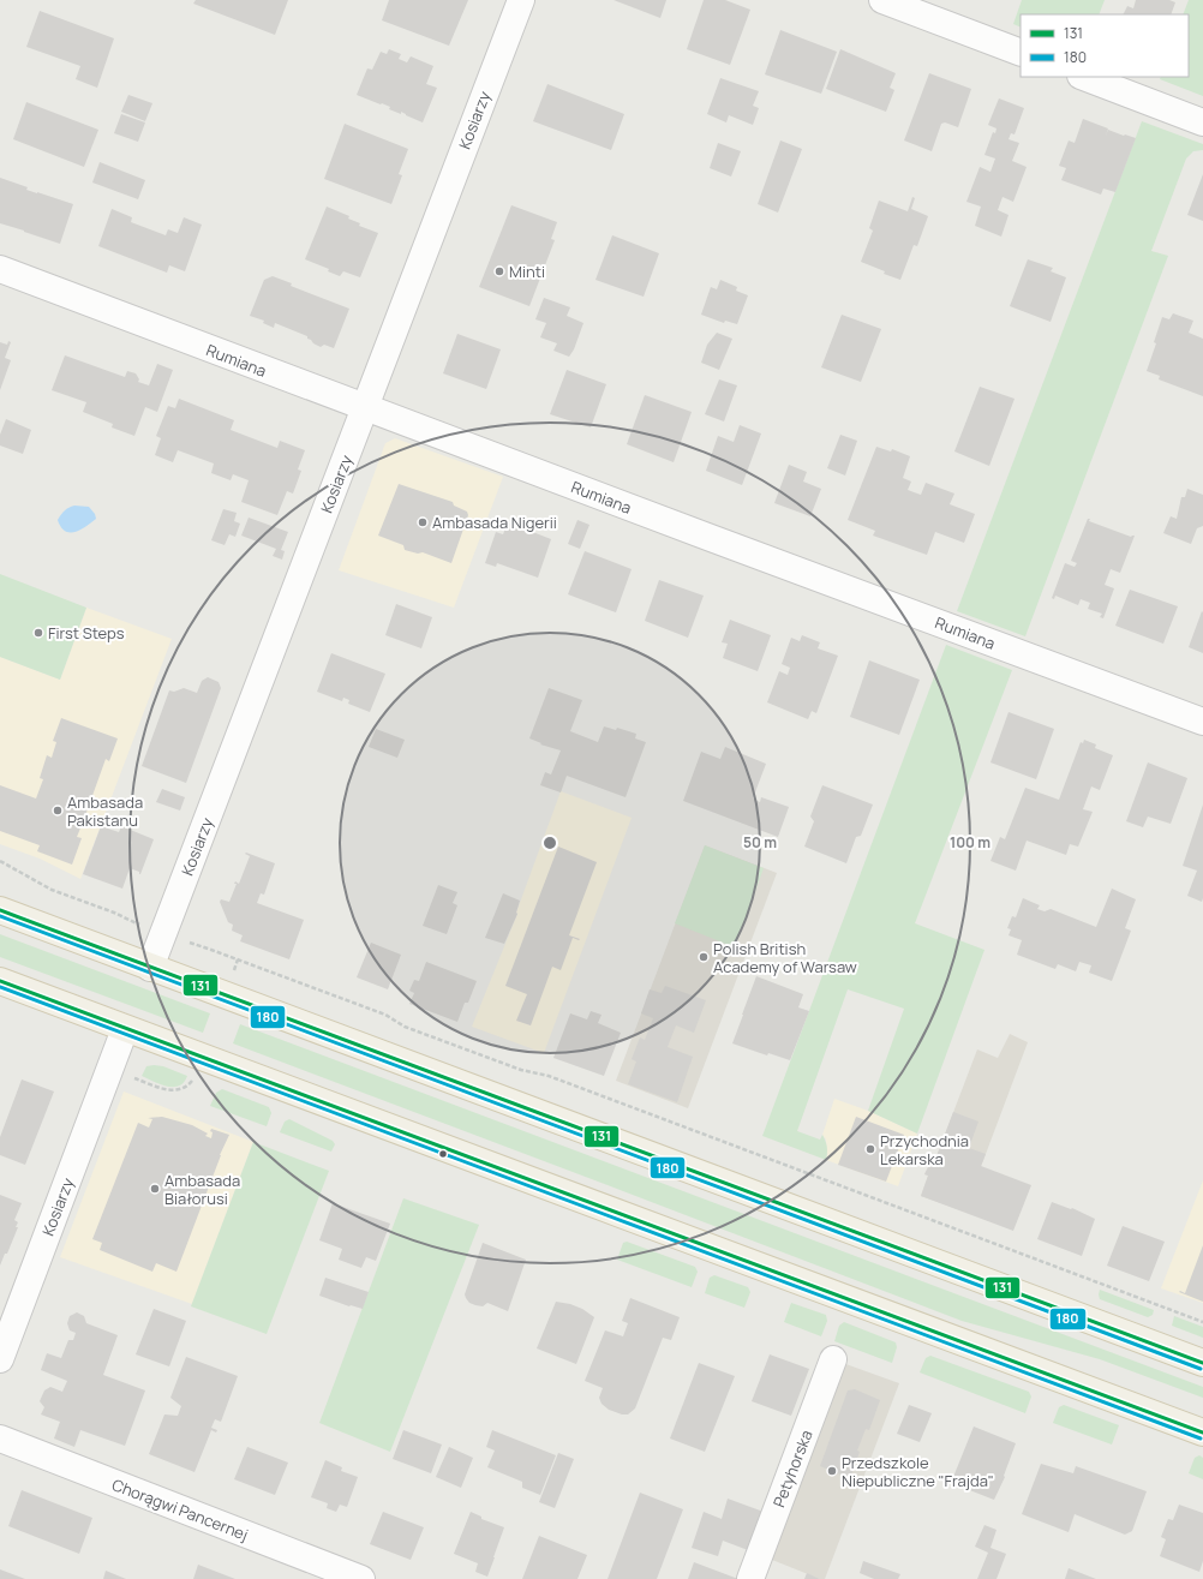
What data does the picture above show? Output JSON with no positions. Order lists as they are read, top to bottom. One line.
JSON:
{"streets":{"street":["Kosiarzy","Rumiana","Petyhorska","Chorągwi Pancernej"]},"crossings":[["Kosiarzy","Rumiana"]],"places":["Minti","Ambasada Nigerii","First Steps","Ambasada Pakistanu","Polish British Academy of Warsaw","Przychodnia Lekarska","Ambasada Białorusi","Przedszkole Niepubliczne \"Frajda\""],"lines":["transit line 131","transit line 180"],"legend":["131","180"],"rings":["50 m","100 m"]}
